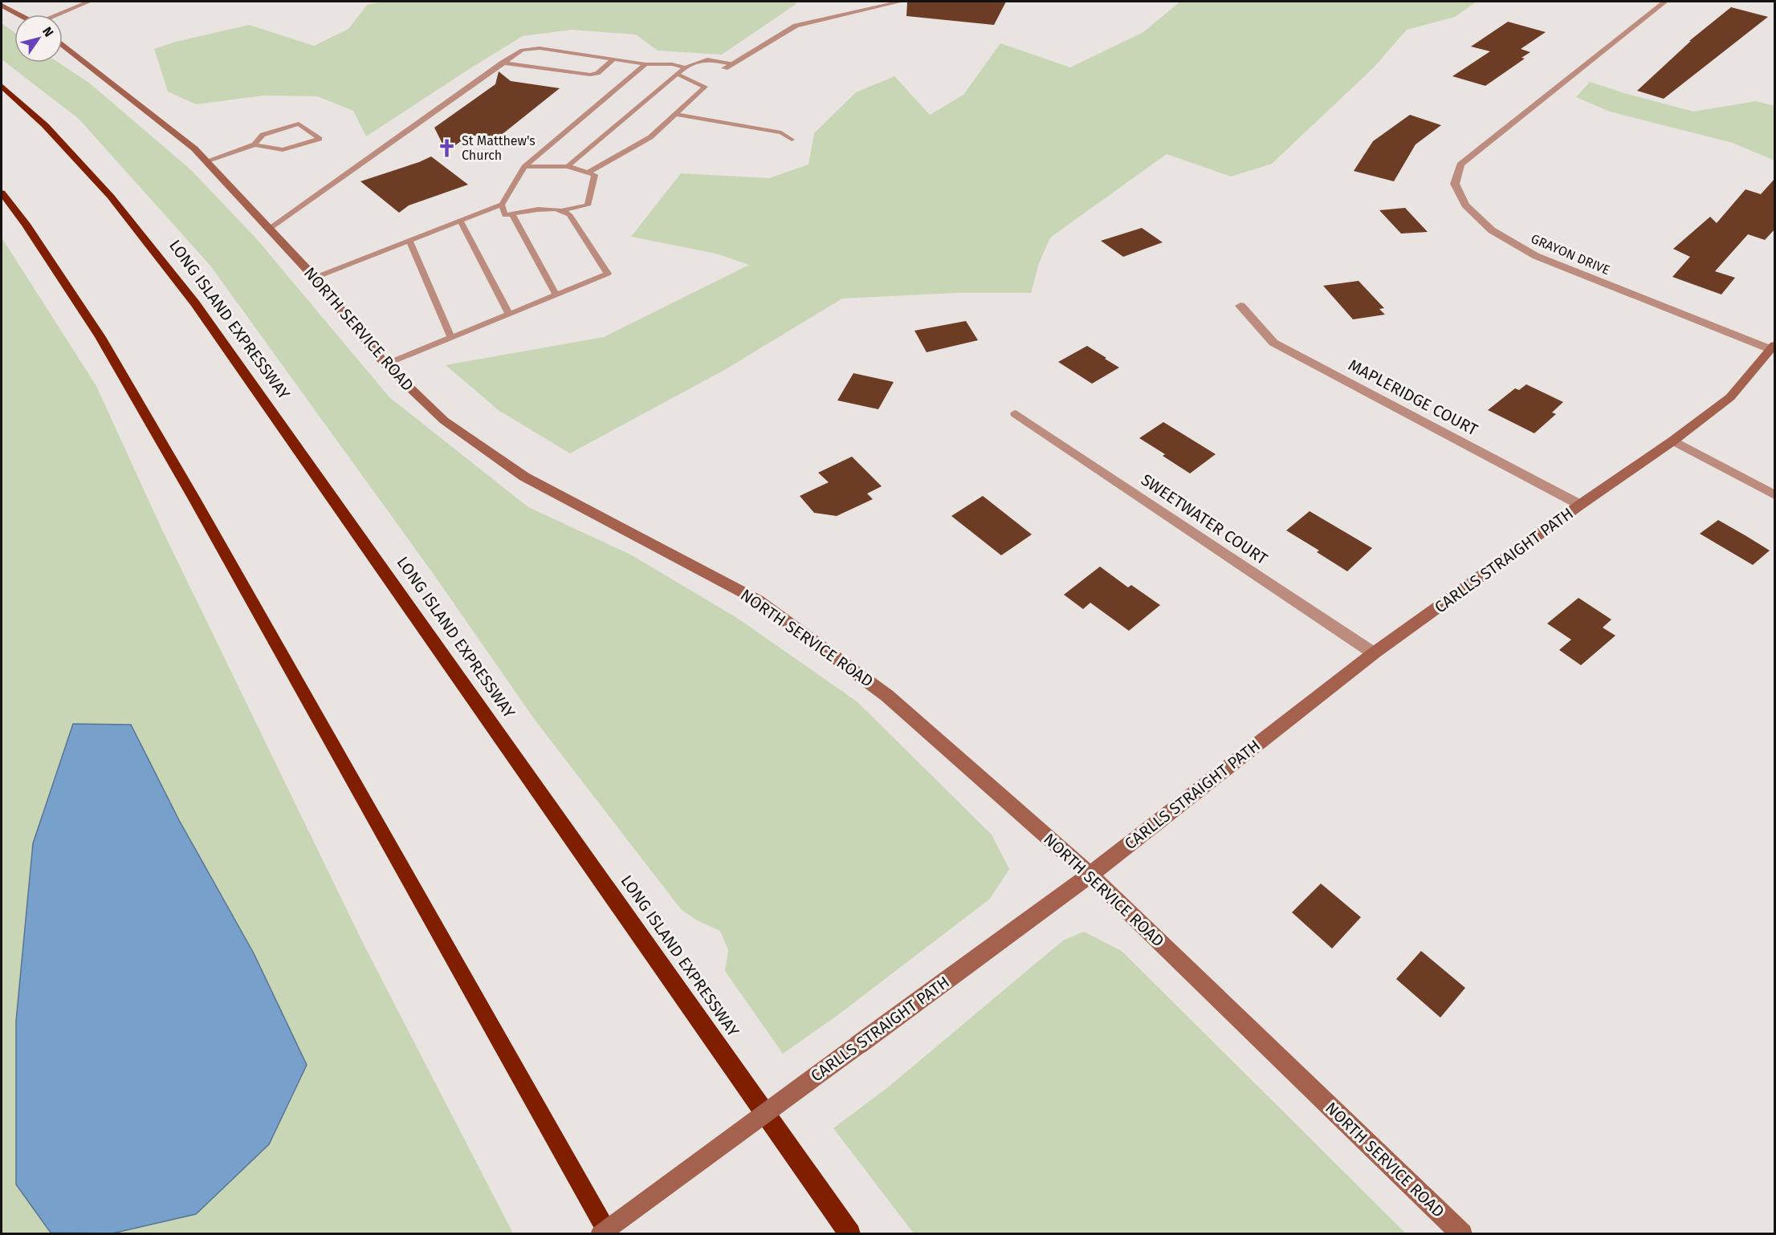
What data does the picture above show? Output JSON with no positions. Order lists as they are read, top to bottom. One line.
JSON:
{"streets":{"highway":["LONG ISLAND EXPRESSWAY"],"main road":["NORTH SERVICE ROAD","CARLLS STRAIGHT PATH"],"street":["GRAYON DRIVE","MAPLERIDGE COURT","SWEETWATER COURT"]},"crossings":[["GRAYON DRIVE","CARLLS STRAIGHT PATH"],["NORTH SERVICE ROAD","CARLLS STRAIGHT PATH"],["MAPLERIDGE COURT","CARLLS STRAIGHT PATH"],["SWEETWATER COURT","CARLLS STRAIGHT PATH"]],"places":{"church":["St Matthew's Church"]},"north":"top right"}
